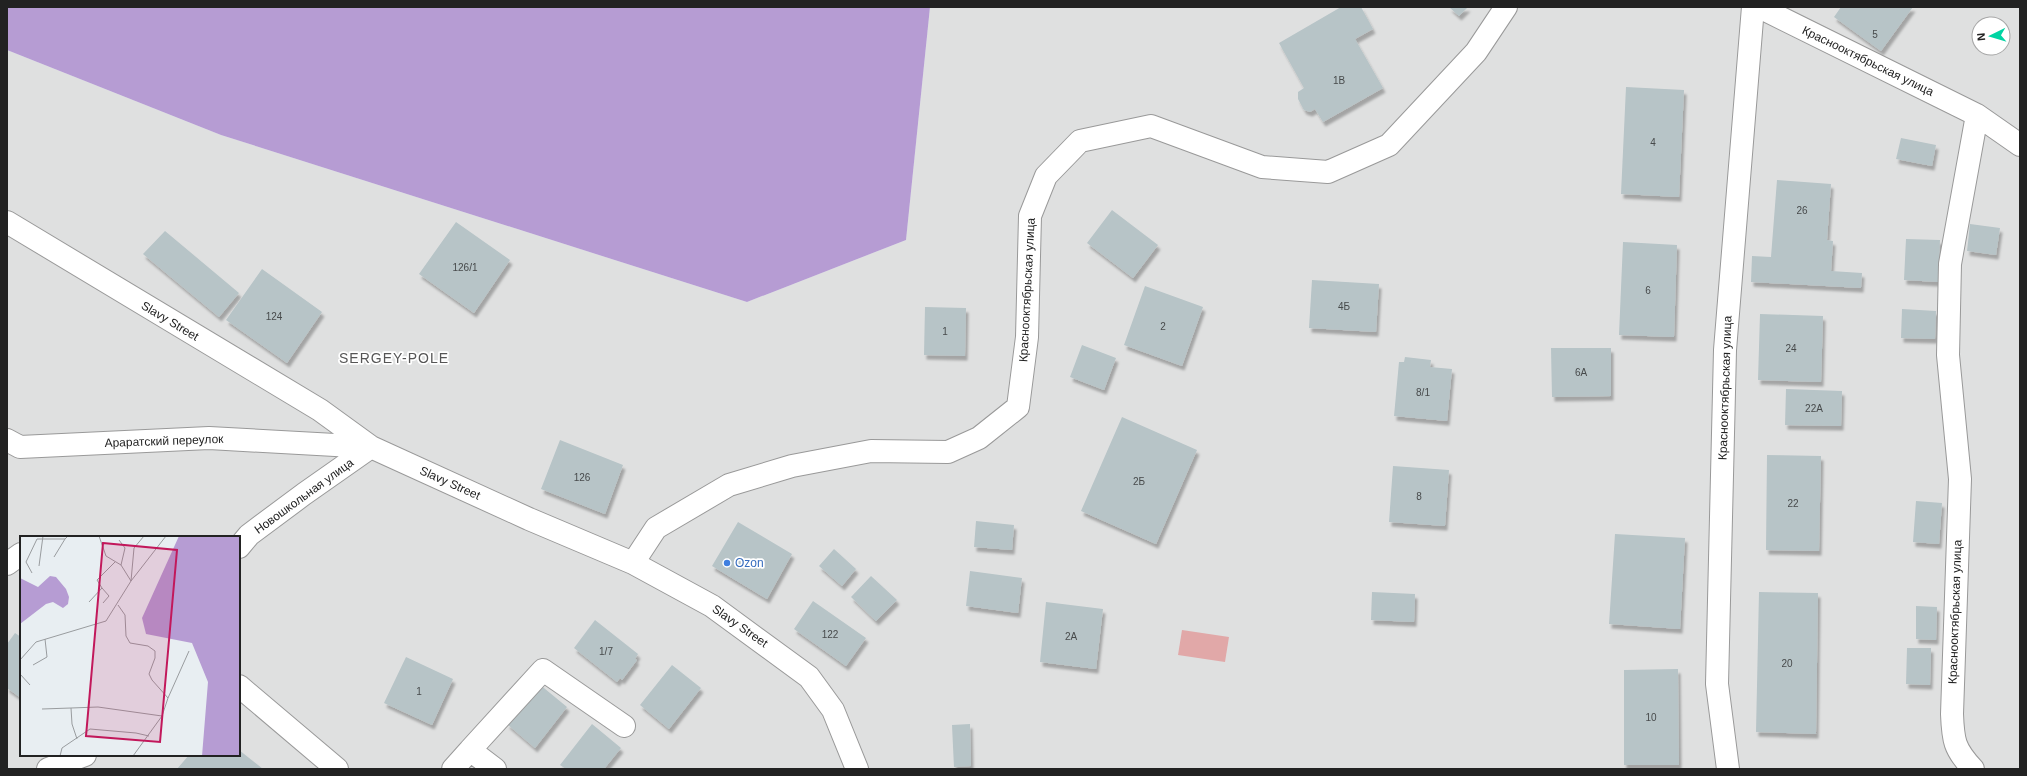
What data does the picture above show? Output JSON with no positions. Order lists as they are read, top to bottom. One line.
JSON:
{"streets":{"street":["Краснооктябрьская улица","Slavy Street","Араратский переулок","Новошкольная улица"]},"crossings":[["Краснооктябрьская улица","Slavy Street"],["Slavy Street","Араратский переулок"],["Slavy Street","Новошкольная улица"],["Араратский переулок","Новошкольная улица"]],"districts":["SERGEY-POLE"],"places":["Ozon"],"house_numbers":["5","1В","4","26","126/1","6","4Б","124","2","1","24","6А","8/1","22А","126","2Б","8","22","122","2А","1/7","20","1","10"],"north":"left"}
